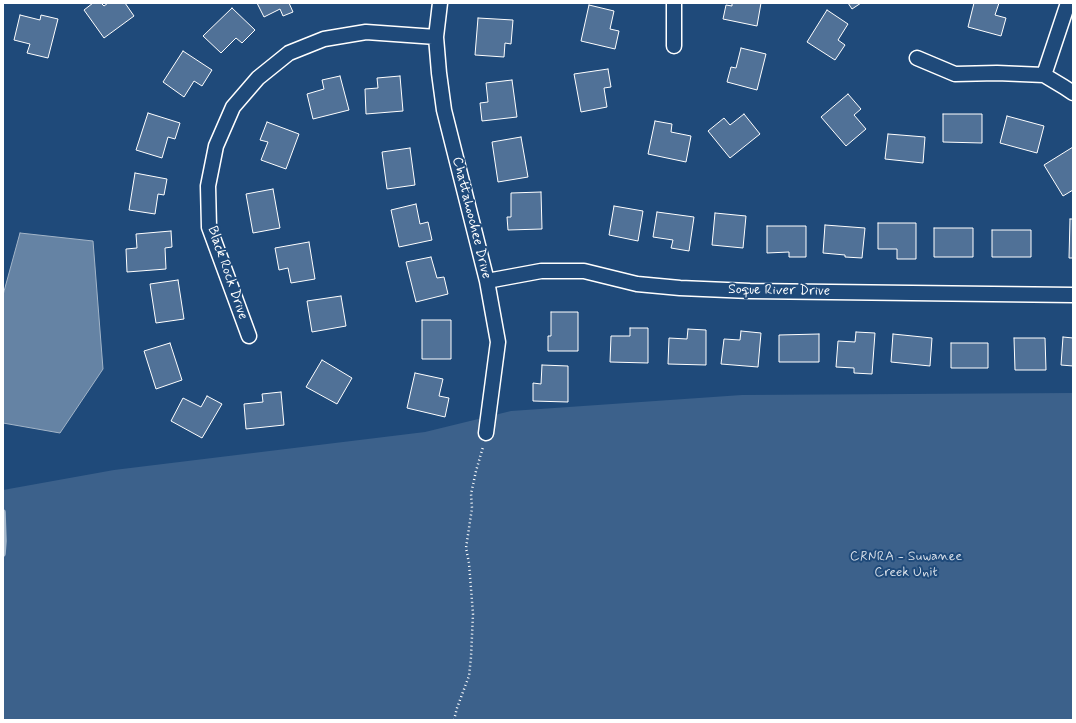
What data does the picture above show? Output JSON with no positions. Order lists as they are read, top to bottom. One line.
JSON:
{"streets":{"street":["Chattahoochee Drive","Black Rock Drive","Soque River Drive"]},"crossings":[["Chattahoochee Drive","Black Rock Drive"],["Chattahoochee Drive","Soque River Drive"]],"parks":["CRNRA - Suwanee Creek Unit"]}
